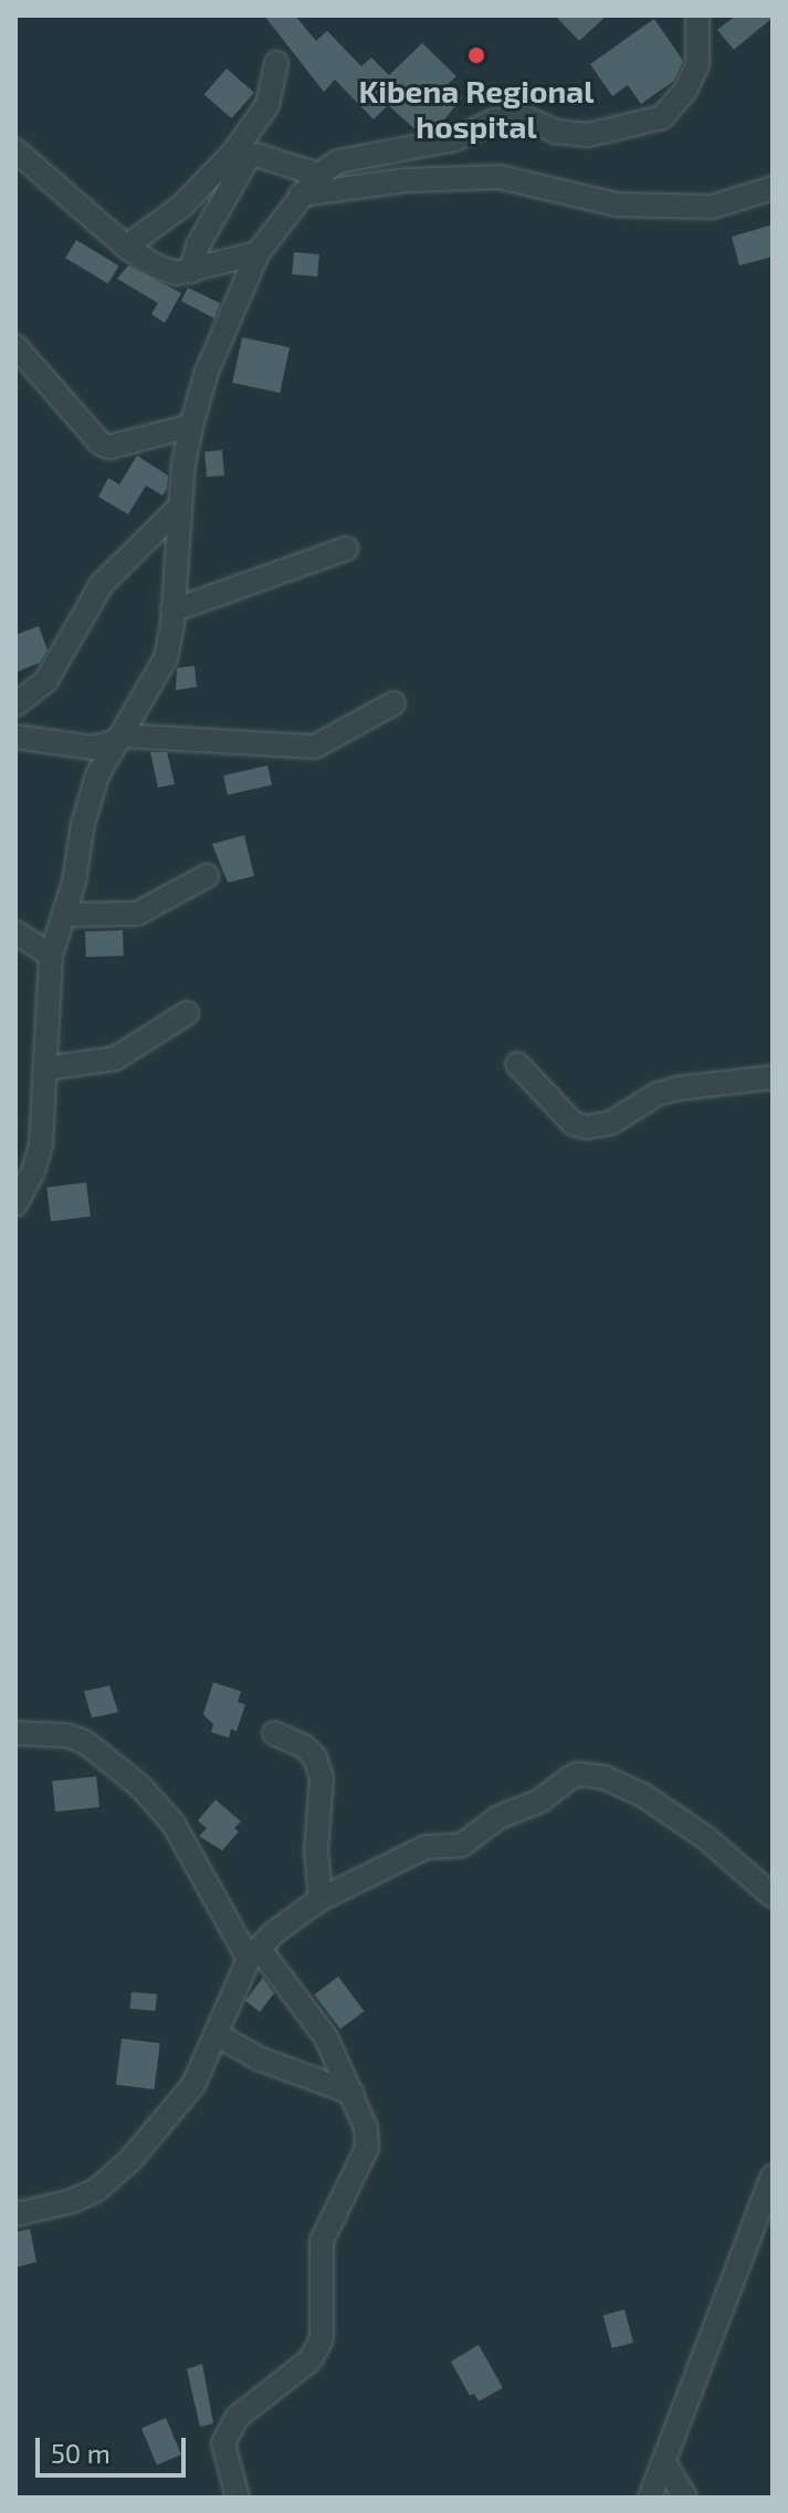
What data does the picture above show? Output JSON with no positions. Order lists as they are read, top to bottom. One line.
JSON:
{"places":["Kibena Regional hospital"],"scale_bar":"50 m"}
